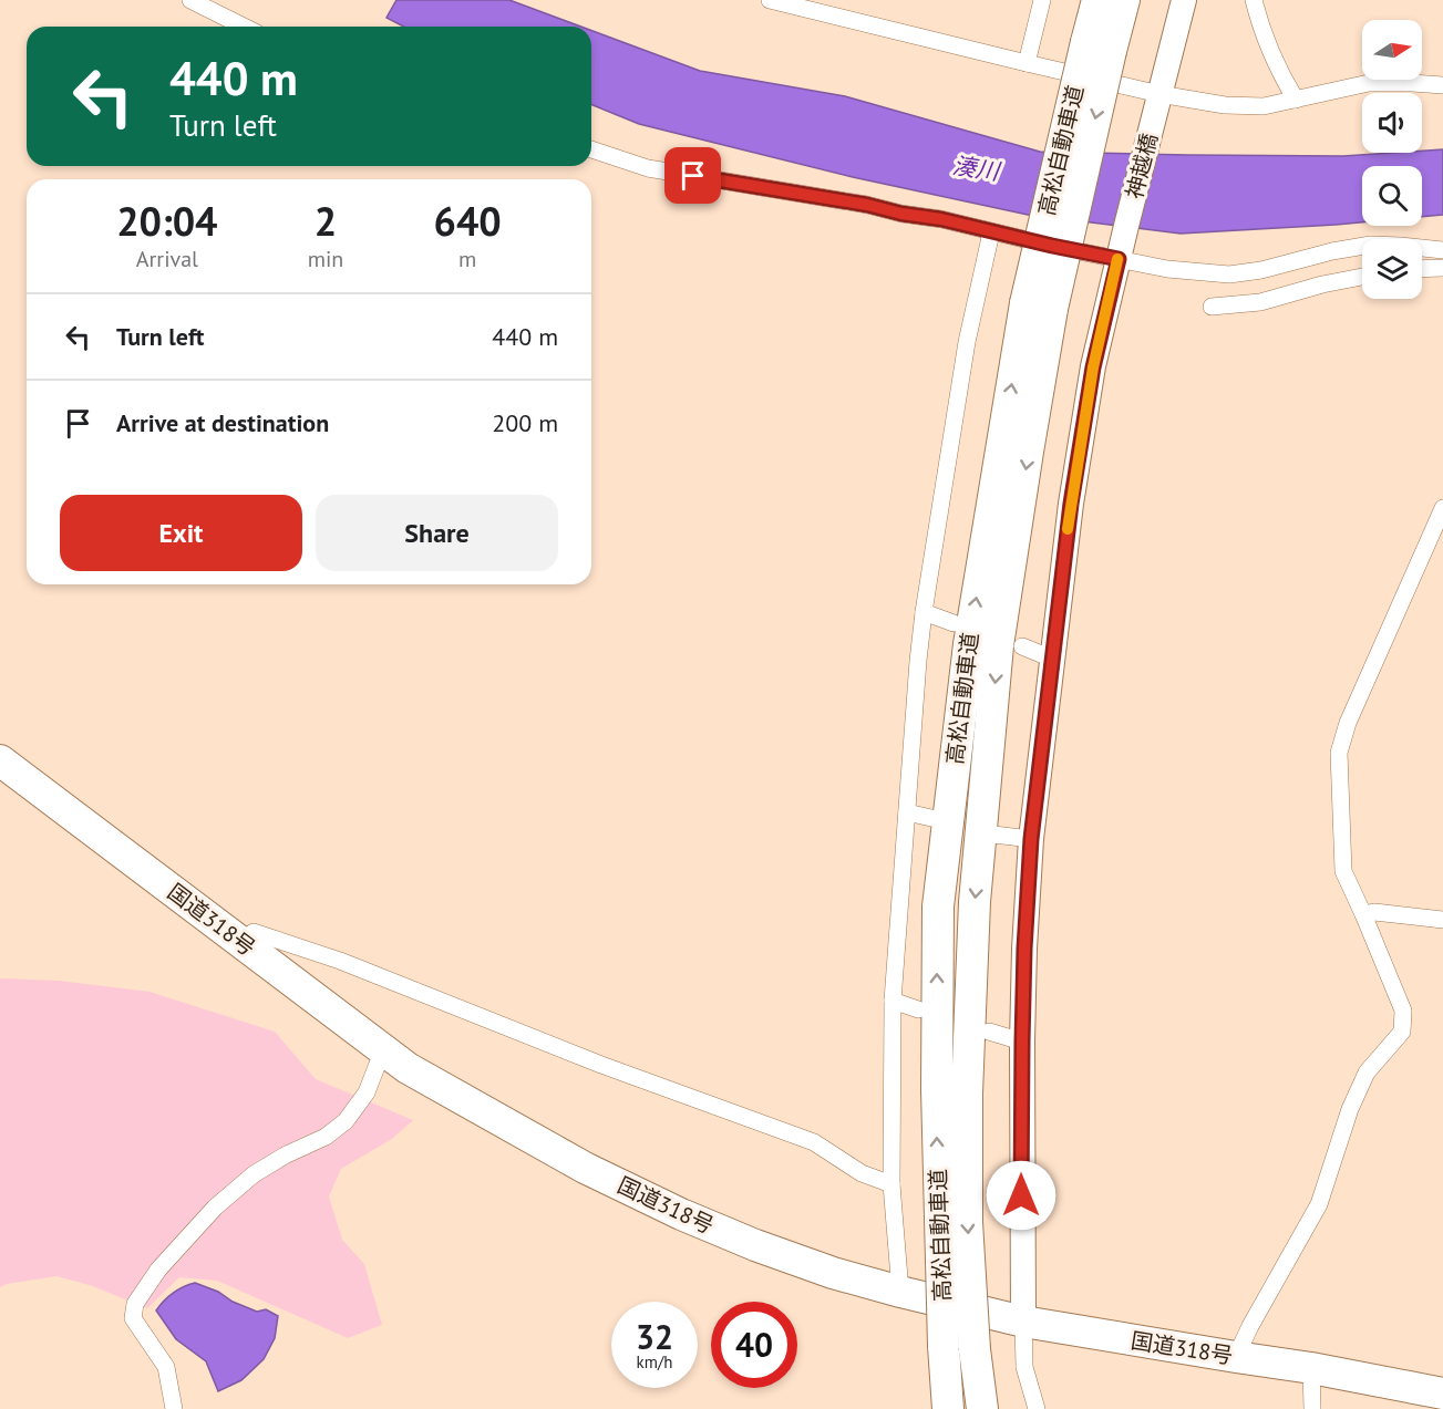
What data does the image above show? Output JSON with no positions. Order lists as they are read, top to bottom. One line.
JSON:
{"streets":{"highway":["高松自動車道","国道318号"],"street":["神越橋"]},"crossings":[["神越橋","国道318号"]],"water":["湊川"],"north":"right","page":{"turn":["440 m","Turn left"],"eta":["20:04","Arrival","2","min","640","m"],"list":[{"name":"Turn left","value":"440 m"},{"name":"Arrive at destination","value":"200 m"}],"buttons":["Exit","Share"],"speed":"32 km/h","limit":"40"}}
